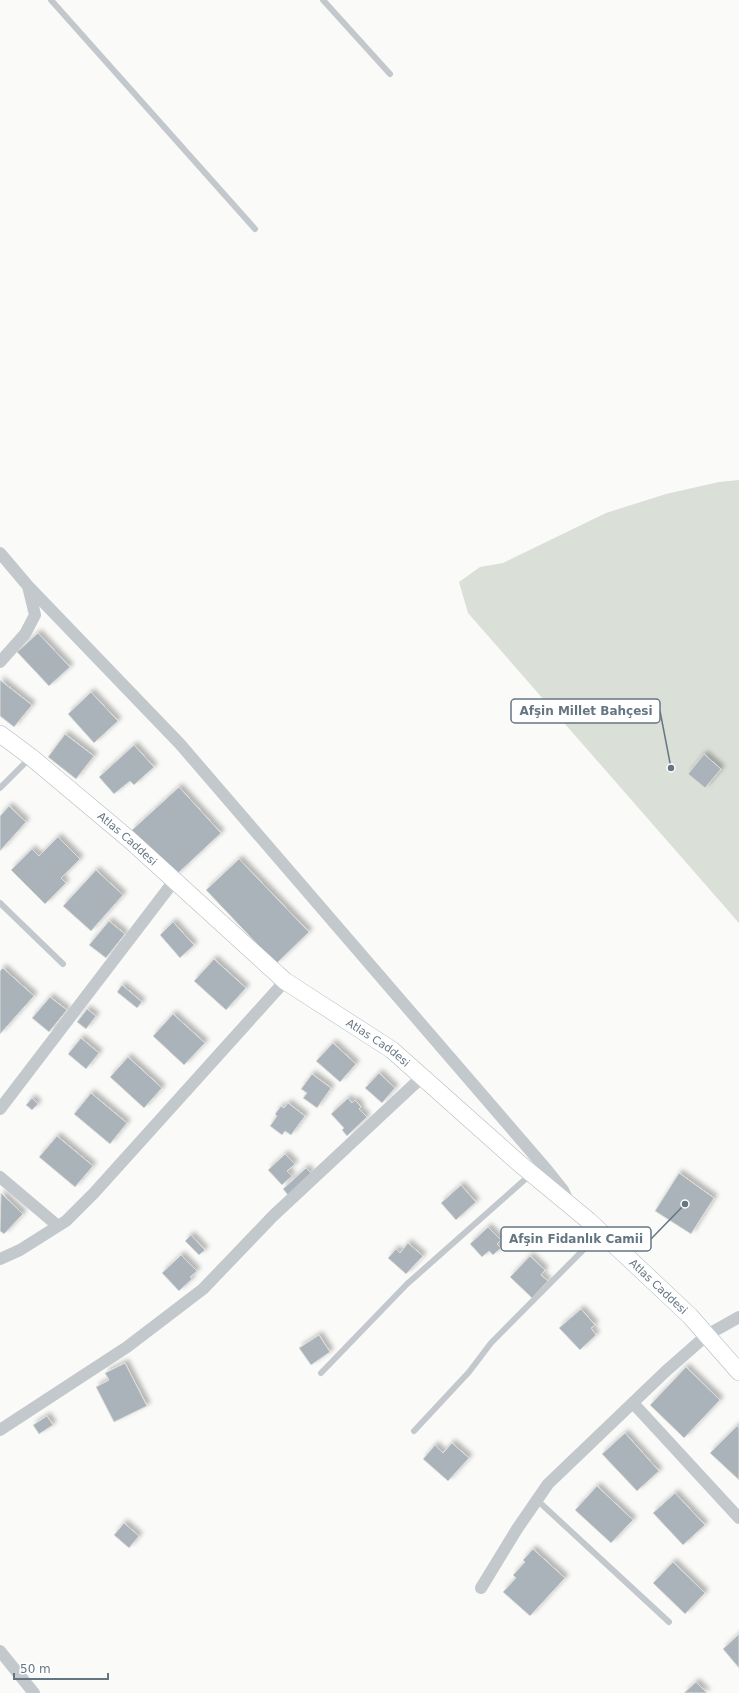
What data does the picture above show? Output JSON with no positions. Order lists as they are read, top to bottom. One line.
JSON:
{"streets":{"street":["Atlas Caddesi"]},"places":["Afşin Millet Bahçesi","Afşin Fidanlık Camii"],"scale_bar":"50 m"}
